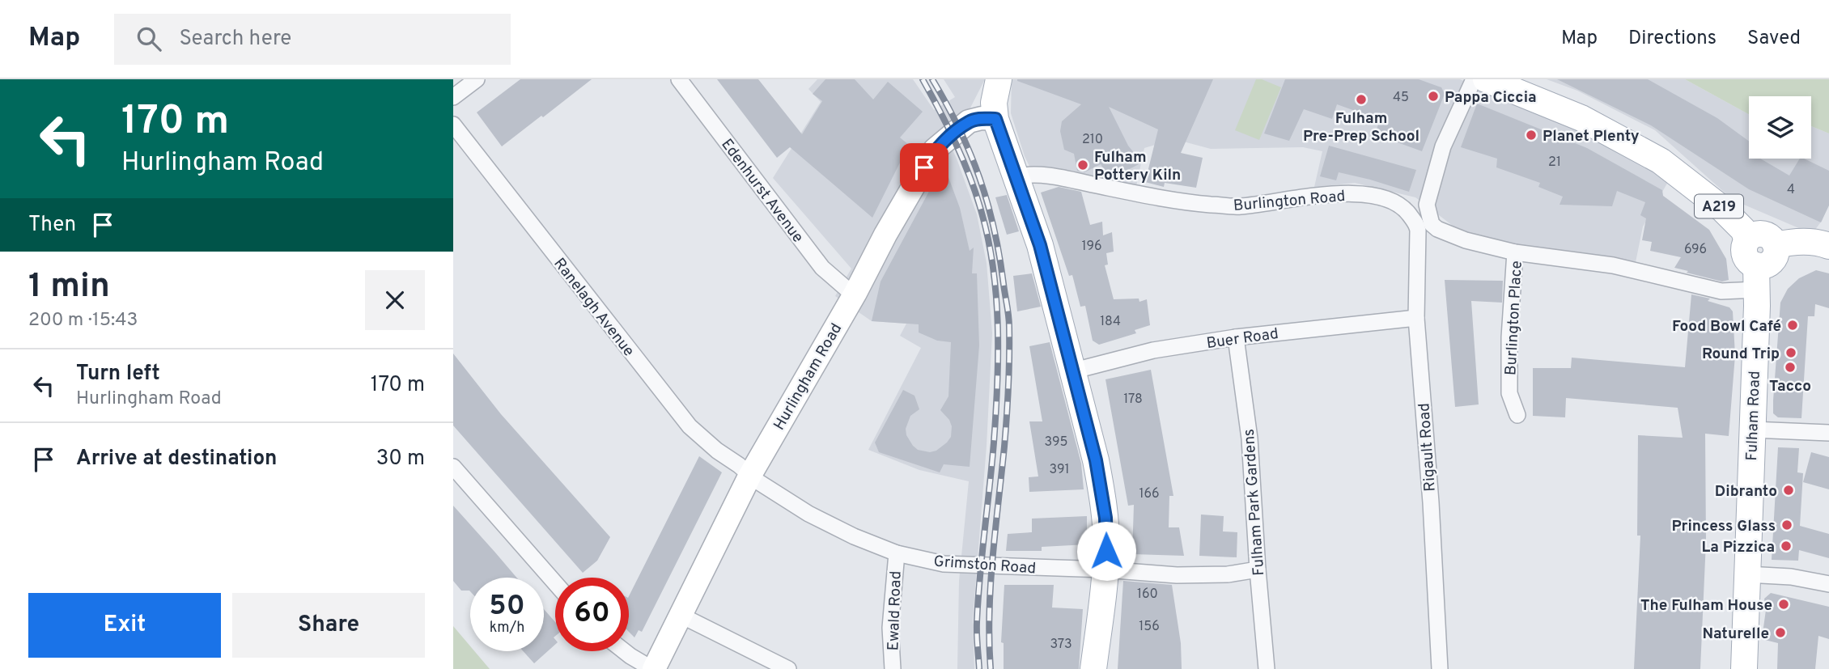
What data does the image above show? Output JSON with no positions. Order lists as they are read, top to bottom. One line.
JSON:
{"streets":{"main road":["A219","Fulham Road"],"street":["Edenhurst Avenue","Burlington Road","Ranelagh Avenue","Burlington Place","Buer Road","Hurlingham Road","Rigault Road","Fulham Park Gardens","Grimston Road","Ewald Road"]},"crossings":[["Edenhurst Avenue","Hurlingham Road"],["Burlington Road","A219"],["Burlington Road","Burlington Place"],["Burlington Road","Fulham Road"],["Burlington Road","Rigault Road"],["A219","Fulham Road"],["Ranelagh Avenue","Hurlingham Road"],["Ranelagh Avenue","Grimston Road"],["Buer Road","Rigault Road"],["Buer Road","Fulham Park Gardens"],["Hurlingham Road","Grimston Road"],["Fulham Park Gardens","Grimston Road"],["Grimston Road","Ewald Road"]],"places":["Pappa Ciccia","Fulham Pre-Prep School","Planet Plenty","Fulham Pottery Kiln","Food Bowl Café","Round Trip","Tacco","Dibranto","Princess Glass","La Pizzica","The Fulham House","Naturelle"],"house_numbers":["45","210","21","4","196","696","184","178","395","391","166","160","156","373"],"page":{"header":"Map","search":"Search here","nav":["Map","Directions","Saved"],"turn":["170 m","Hurlingham Road"],"then":"Then","heading":["1 min","200 m · 15:43"],"list":[{"name":"Turn left","note":"Hurlingham Road","value":"170 m"},{"name":"Arrive at destination","value":"30 m"}],"speed":"50 km/h","limit":"60","buttons":["Exit","Share"]}}
